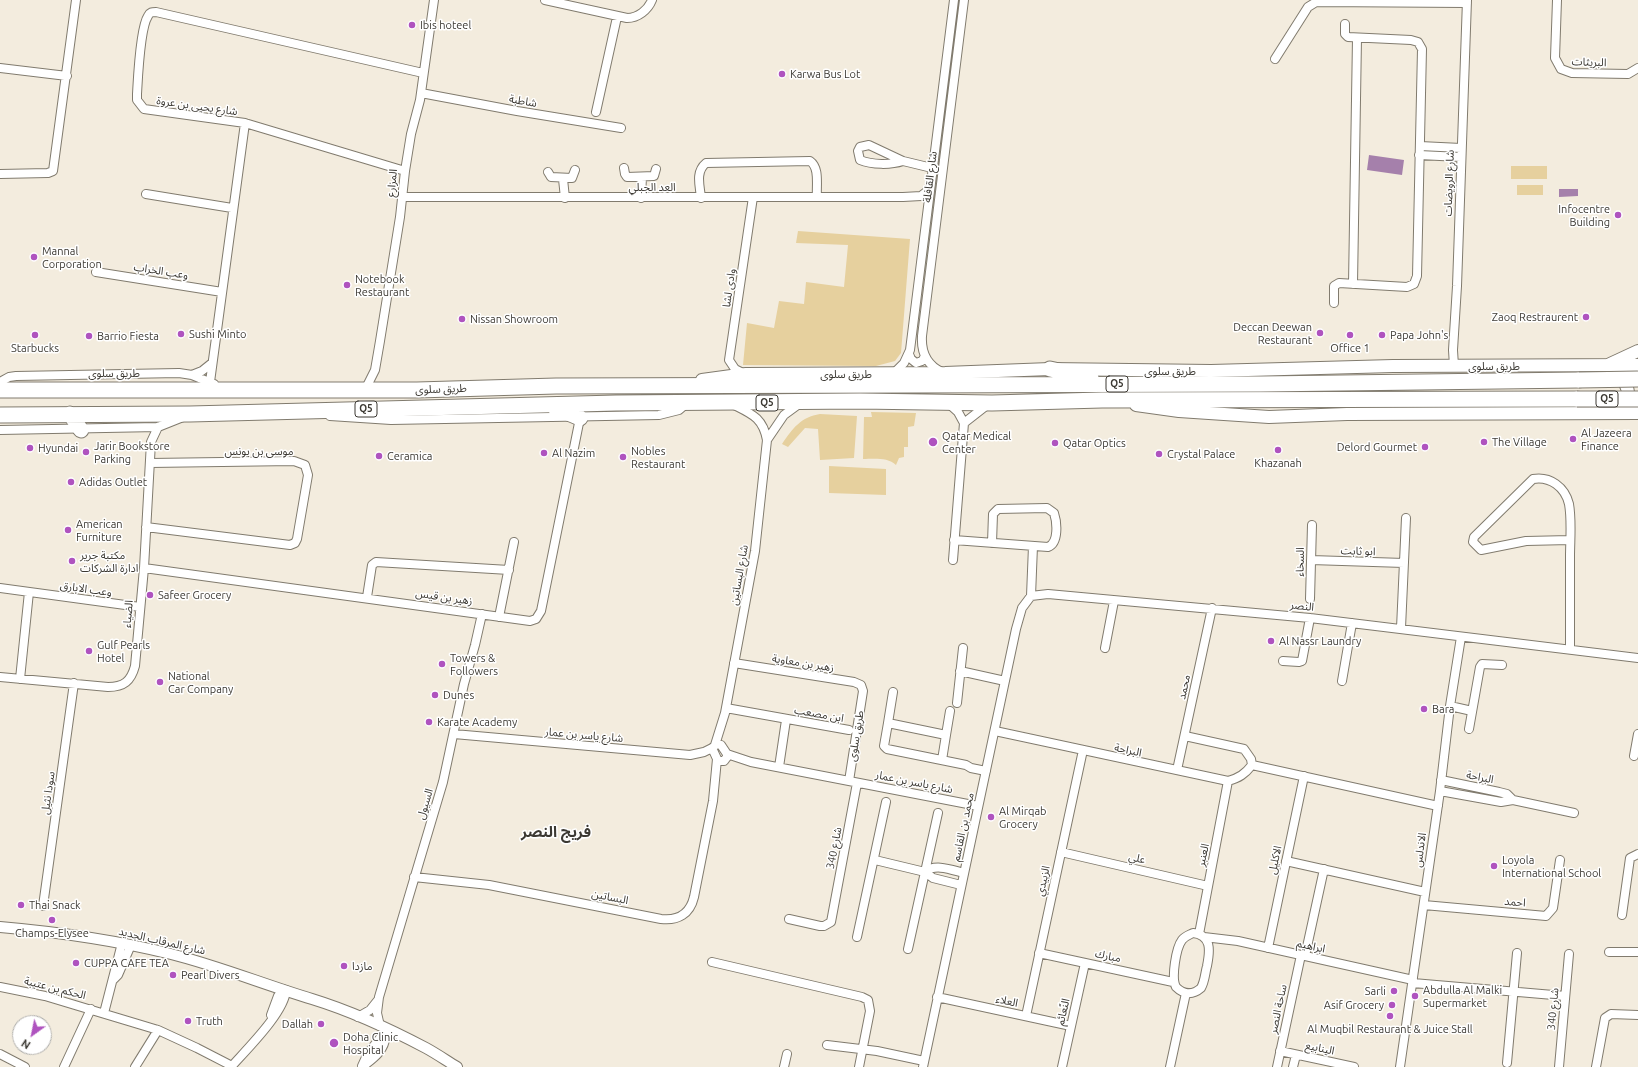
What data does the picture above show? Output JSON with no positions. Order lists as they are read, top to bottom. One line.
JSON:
{"streets":{"highway":["طريق سلوى","Q5"],"street":["البريثات","شاطبة","شارع يحيى بن عروة","شارع القافلة","المزارع","شارع الرويضات","العد الجبلي","وعب الخراب","وادى لشا","موسى بن يونس","ابو ثابت","السخاء","شارع البساتين","وعب الابارق","زهير بن قيس","النصر","الضياء","زهير بن معاوية","محمد","ابن مصعب","شارع ياسر بن عمار","البراحة","سودا نثيل","السيول","محمد بن القاسم","شارع 340","الاندلس","العنبر","علي","الاكليل","الزبيدي","البساتين","احمد","شارع المرقاب الجديد","ابراهيم","مبارك","الحكم بن عتيبة","العلاء","ساحة النصر","النًعائم","الينابيع"]},"crossings":[["شاطبة","المزارع"],["شارع يحيى بن عروة","المزارع"],["شارع القافلة","العد الجبلي"],["شارع القافلة","طريق سلوى"],["المزارع","العد الجبلي"],["المزارع","طريق سلوى"],["شارع الرويضات","طريق سلوى"],["العد الجبلي","وادى لشا"],["وادى لشا","طريق سلوى"],["طريق سلوى","شارع البساتين"],["طريق سلوى","زهير بن قيس"],["طريق سلوى","الضياء"],["طريق سلوى","زهير بن معاوية"],["طريق سلوى","شارع ياسر بن عمار"],["طريق سلوى","شارع 340"],["موسى بن يونس","الضياء"],["ابو ثابت","السخاء"],["شارع البساتين","زهير بن معاوية"],["شارع البساتين","ابن مصعب"],["شارع البساتين","شارع ياسر بن عمار"],["شارع البساتين","البساتين"],["وعب الابارق","الضياء"],["زهير بن قيس","الضياء"],["زهير بن قيس","السيول"],["النصر","محمد"],["النصر","محمد بن القاسم"],["النصر","الاندلس"],["الضياء","سودا نثيل"],["محمد","البراحة"],["ابن مصعب","شارع ياسر بن عمار"],["شارع ياسر بن عمار","السيول"],["شارع ياسر بن عمار","محمد بن القاسم"],["شارع ياسر بن عمار","شارع 340"],["شارع ياسر بن عمار","البساتين"],["البراحة","محمد بن القاسم"],["البراحة","الاندلس"],["البراحة","العنبر"],["البراحة","الزبيدي"],["السيول","البساتين"],["السيول","شارع المرقاب الجديد"],["محمد بن القاسم","العلاء"],["شارع 340","ابراهيم"],["الاندلس","احمد"],["الاندلس","ابراهيم"],["العنبر","علي"],["العنبر","ابراهيم"],["علي","الزبيدي"],["الاكليل","ابراهيم"],["الزبيدي","مبارك"],["الزبيدي","العلاء"],["ابراهيم","ساحة النصر"],["مبارك","النًعائم"],["العلاء","النًعائم"],["ساحة النصر","الينابيع"]],"districts":["فريج النصر"],"places":["Ibis hoteel","Karwa Bus Lot","Infocentre Building","Mannal Corporation","Notebook Restaurant","Zaoq Restraurent","Nissan Showroom","Deccan Deewan Restaurant","Sushi Minto","Starbucks","Office 1","Papa John's","Barrio Fiesta","Al Jazeera Finance","Qatar Medical Center","The Village","Qatar Optics","Delord Gourmet","Hyundai","Khazanah","Jarir Bookstore Parking","Al Nazim","Crystal Palace","Ceramica","Nobles Restaurant","Adidas Outlet","American Furniture","مكتبة جرير ادارة الشركات","Safeer Grocery","Al Nassr Laundry","Gulf Pearls Hotel","Towers & Followers","National Car Company","Dunes","Bara","Karate Academy","Al Mirqab Grocery","Loyola International School","Thai Snack","Champs-Elysee","CUPPA CAFE TEA","مازدا","Pearl Divers","Sarli","Abdulla Al Malki Supermarket","Asif Grocery","Al Muqbil Restaurant & Juice Stall","Truth","Dallah","Doha Clinic Hospital"],"north":"bottom left"}
